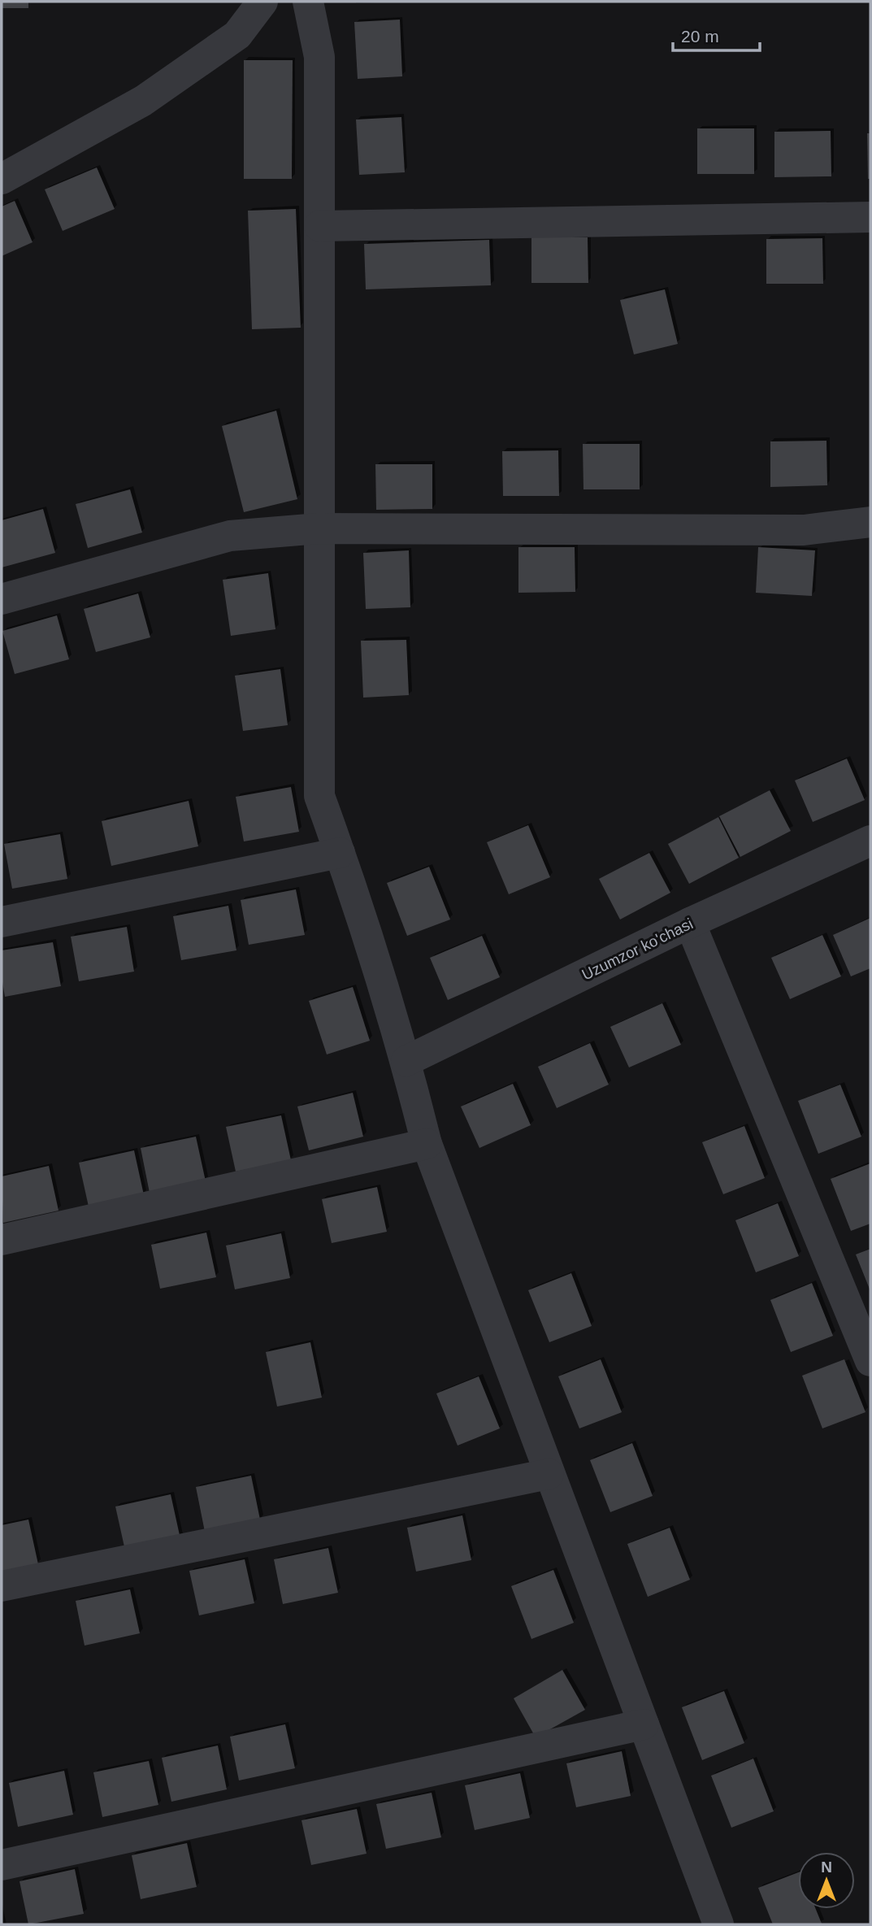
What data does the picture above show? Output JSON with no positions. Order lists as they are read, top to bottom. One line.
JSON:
{"streets":{"street":["Uzumzor ko'chasi"]},"scale_bar":"20 m","north":"top"}
